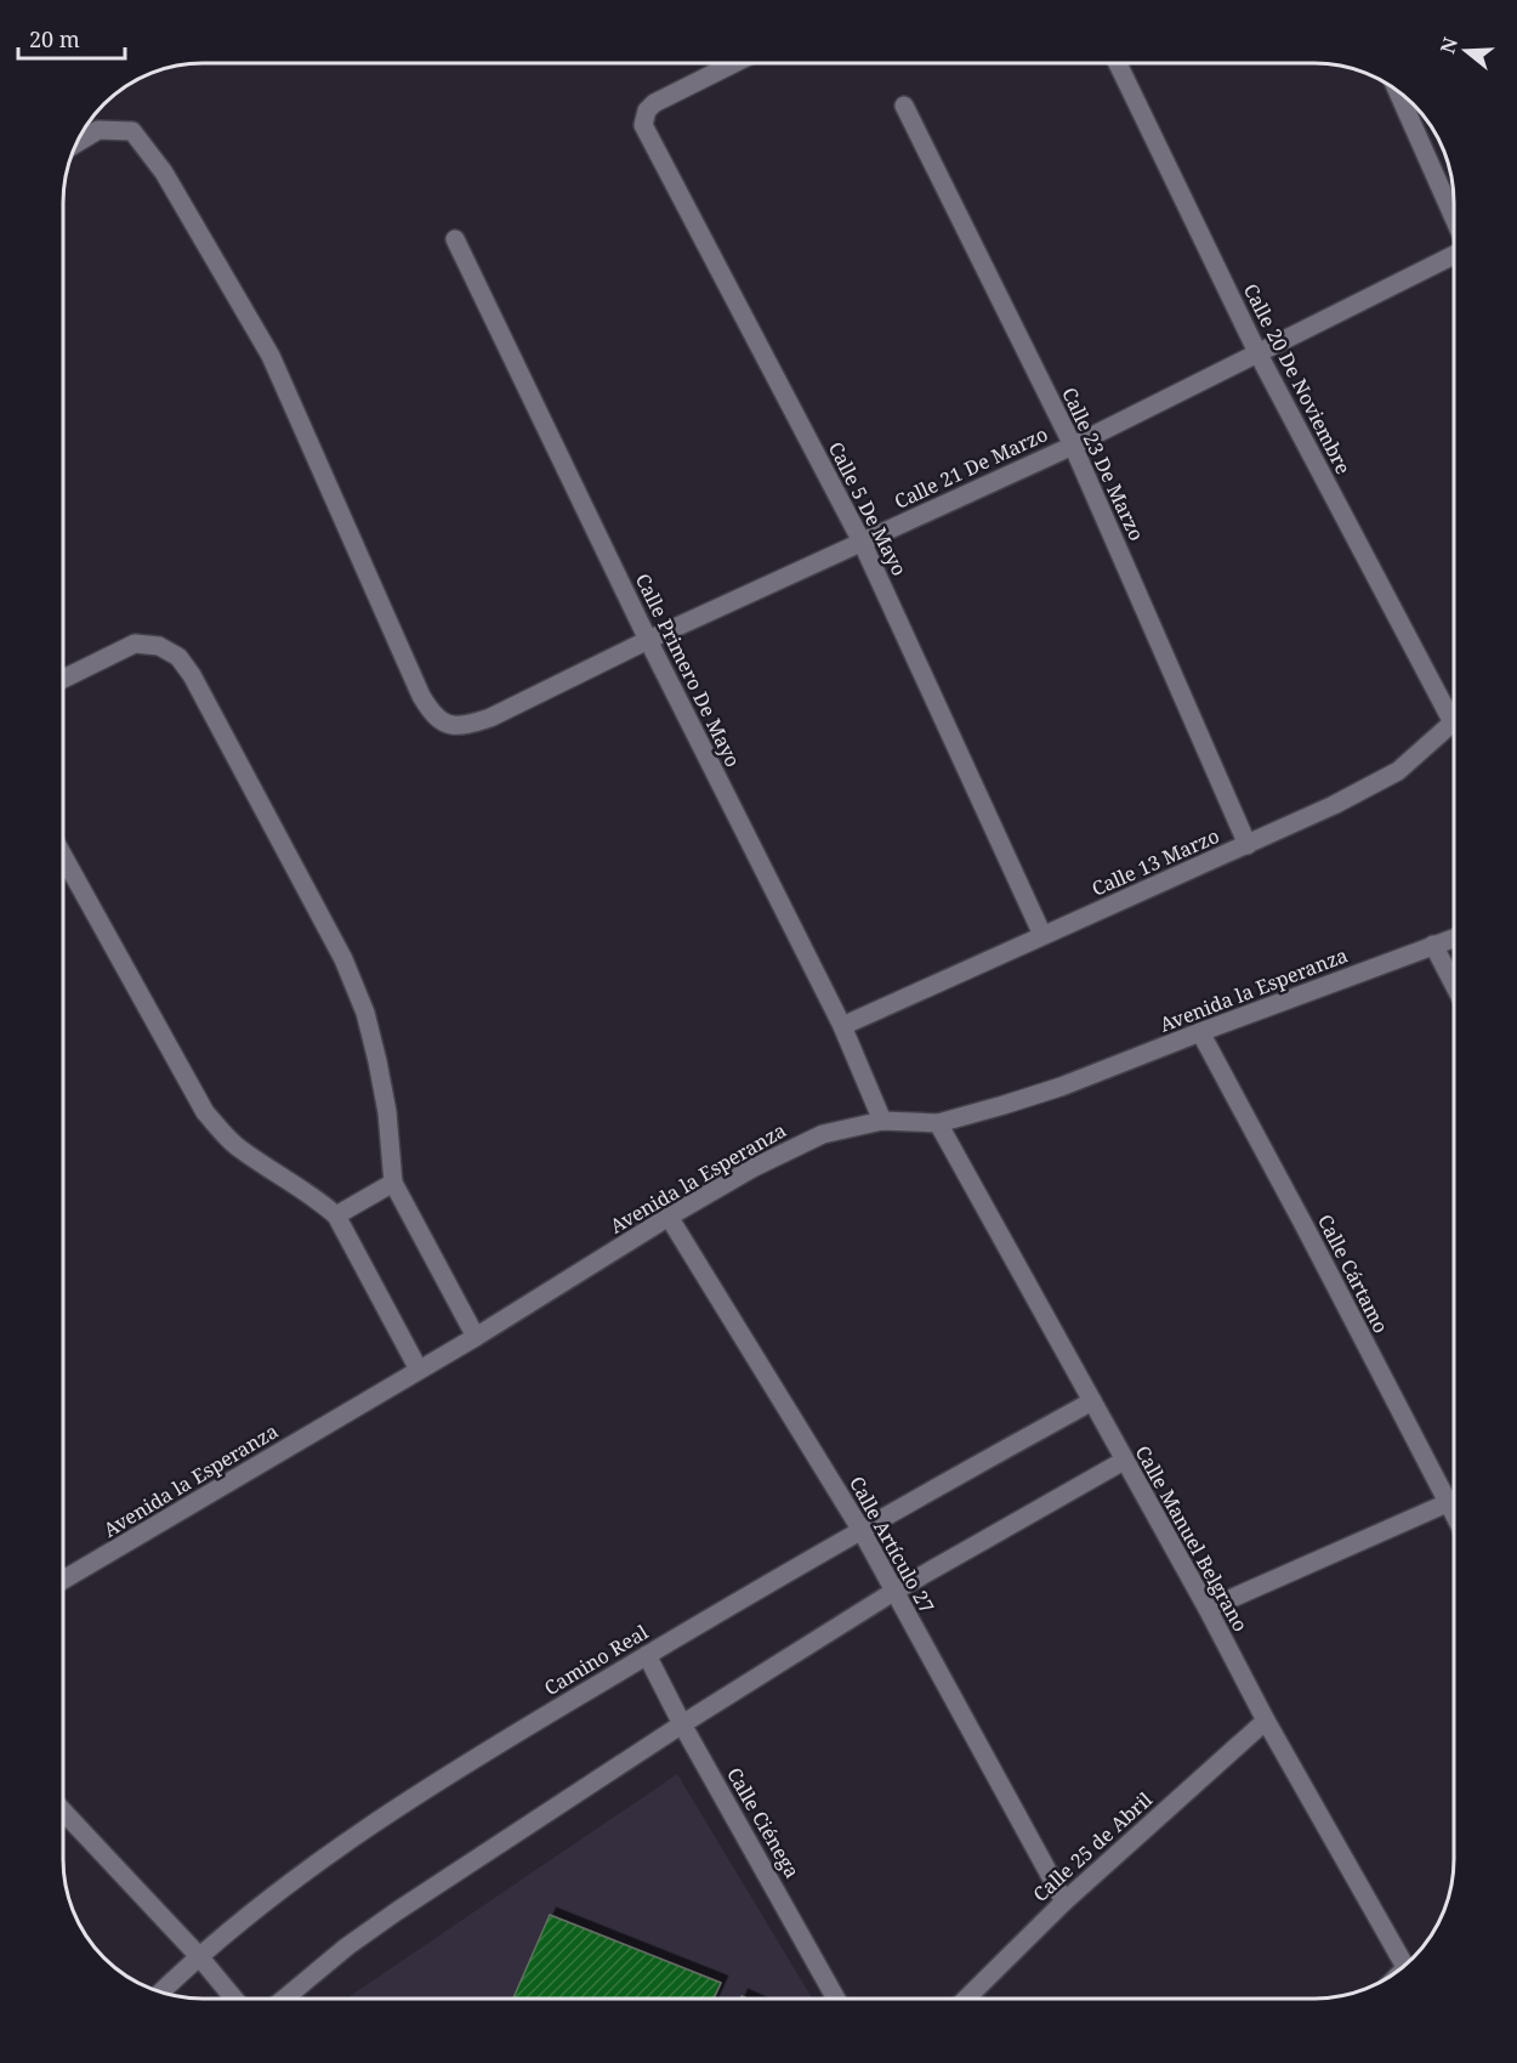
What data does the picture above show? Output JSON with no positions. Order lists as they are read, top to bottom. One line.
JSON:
{"streets":{"street":["Calle 20 De Noviembre","Calle 23 De Marzo","Calle 21 De Marzo","Calle 5 De Mayo","Calle Primero De Mayo","Calle 13 Marzo","Avenida la Esperanza","Calle Cártamo","Calle Manuel Belgrano","Calle Artículo 27","Camino Real","Calle Ciénega","Calle 25 de Abril"]},"crossings":[["Calle 20 De Noviembre","Calle 21 De Marzo"],["Calle 20 De Noviembre","Calle 13 Marzo"],["Calle 23 De Marzo","Calle 21 De Marzo"],["Calle 23 De Marzo","Calle 13 Marzo"],["Calle 21 De Marzo","Calle 5 De Mayo"],["Calle 21 De Marzo","Calle Primero De Mayo"],["Calle 5 De Mayo","Calle 13 Marzo"],["Calle Primero De Mayo","Calle 13 Marzo"],["Calle Primero De Mayo","Avenida la Esperanza"],["Avenida la Esperanza","Calle Cártamo"],["Avenida la Esperanza","Calle Manuel Belgrano"],["Avenida la Esperanza","Calle Artículo 27"],["Calle Manuel Belgrano","Camino Real"],["Calle Manuel Belgrano","Calle 25 de Abril"],["Calle Artículo 27","Camino Real"],["Calle Artículo 27","Calle 25 de Abril"],["Camino Real","Calle Ciénega"]],"scale_bar":"20 m","north":"left"}
